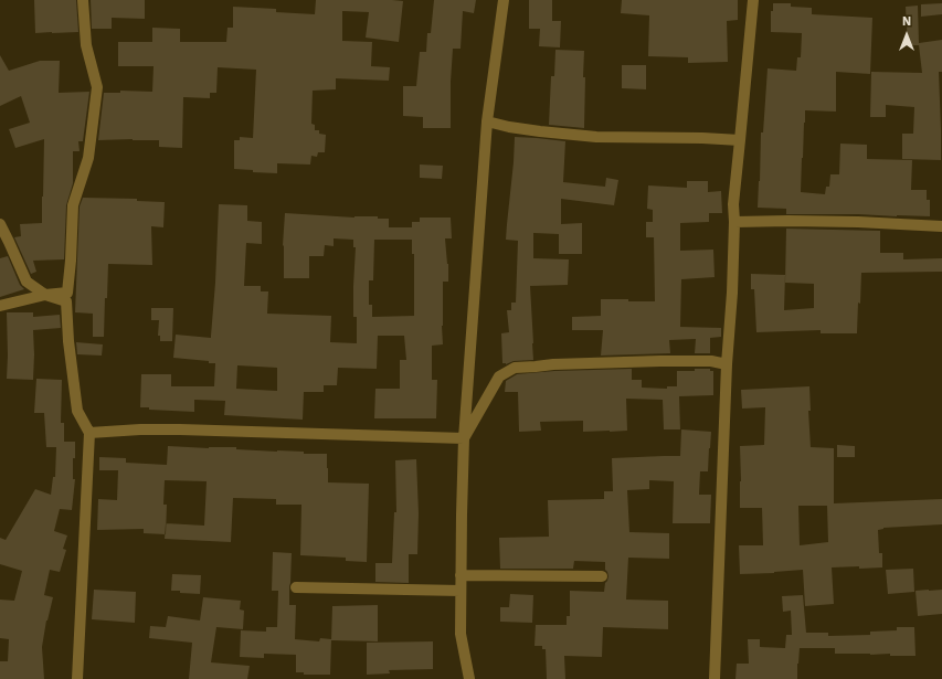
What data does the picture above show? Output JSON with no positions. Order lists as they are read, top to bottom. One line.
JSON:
{"north":"top"}
